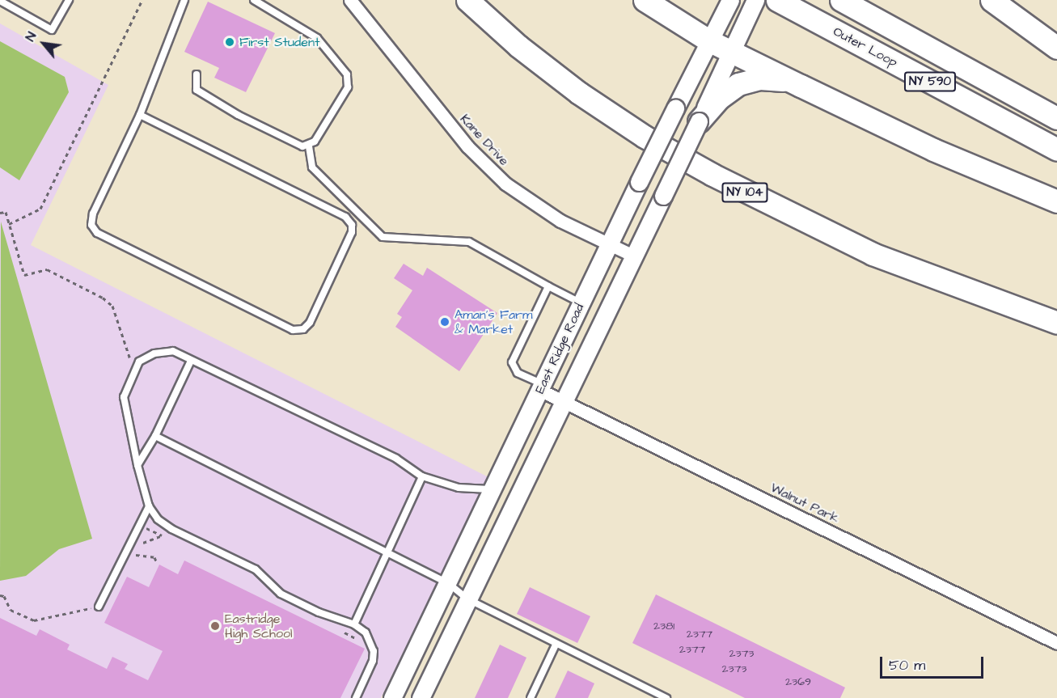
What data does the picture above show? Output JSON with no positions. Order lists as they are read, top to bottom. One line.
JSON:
{"streets":{"highway":["Outer Loop","NY 590","NY 104"],"main road":["East Ridge Road"],"street":["Kane Drive","Walnut Park"]},"crossings":[["Kane Drive","East Ridge Road"],["East Ridge Road","Walnut Park"]],"places":["First Student","Aman's Farm & Market","Eastridge High School"],"house_numbers":["2381","2377","2377","2373","2373","2369"],"scale_bar":"50 m","north":"top left"}
